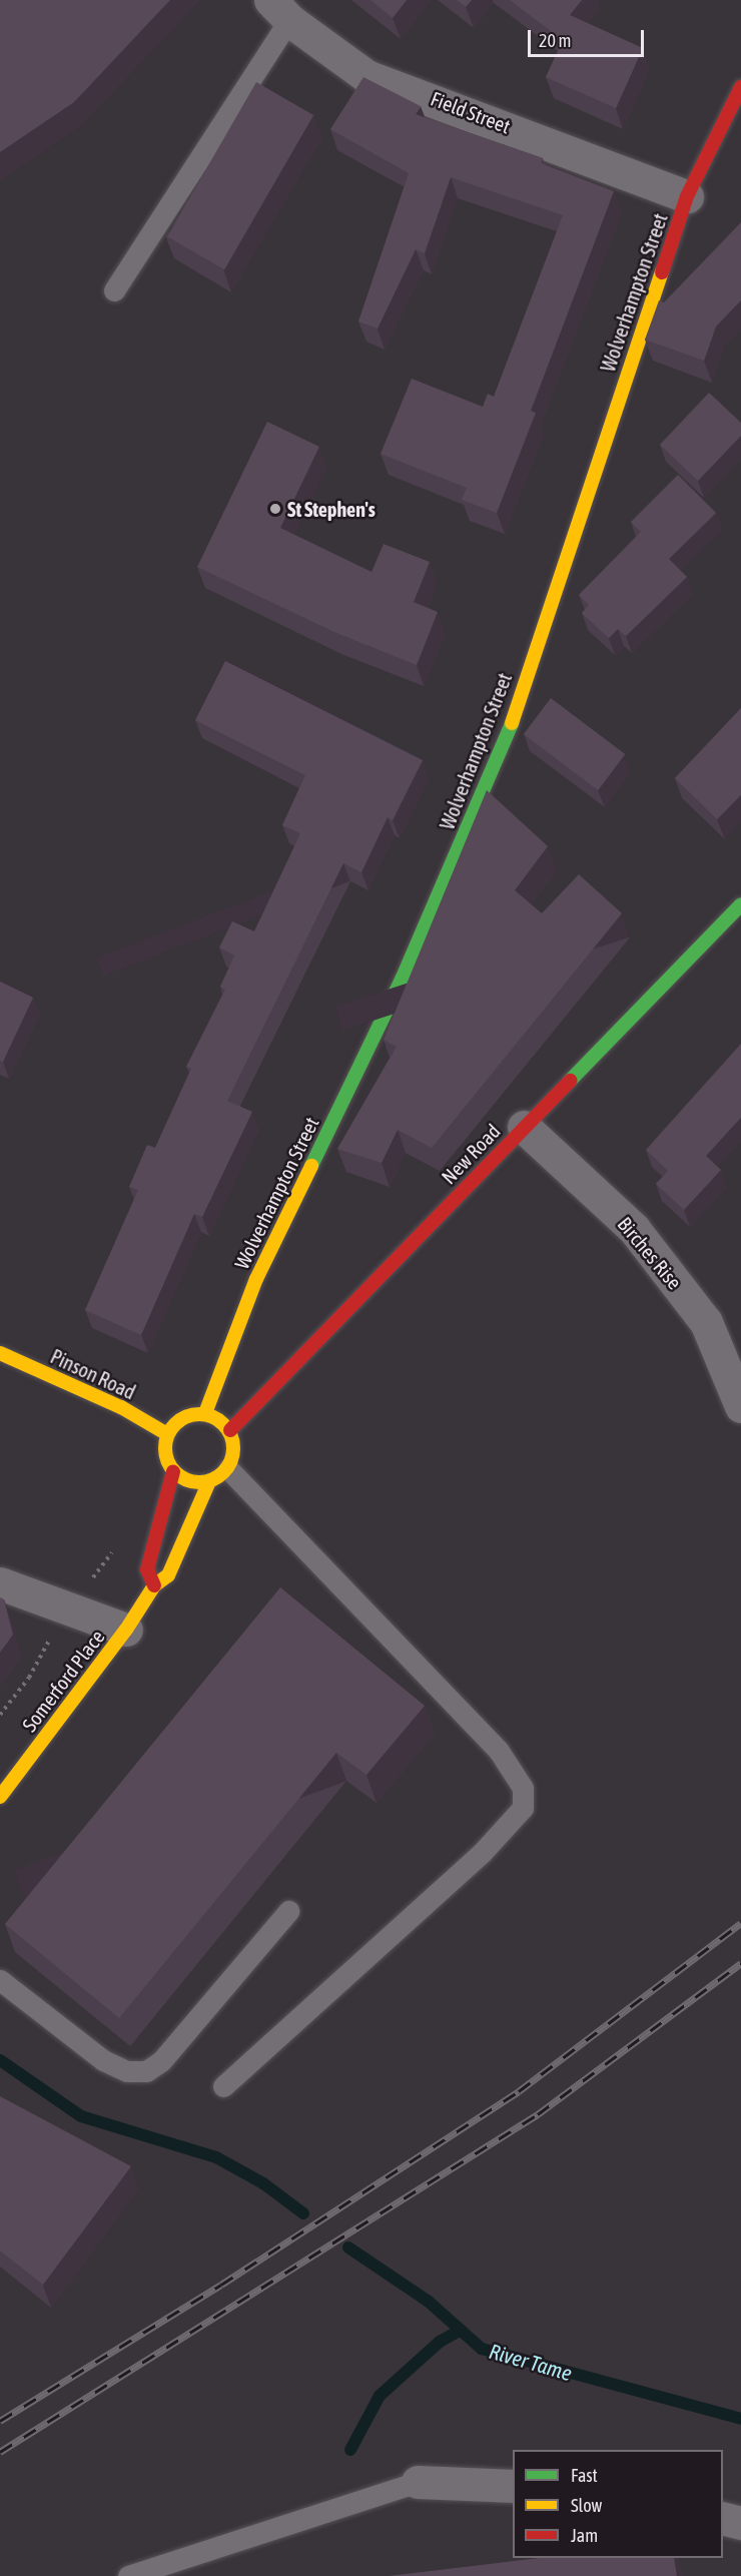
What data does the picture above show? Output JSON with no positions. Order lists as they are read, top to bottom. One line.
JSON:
{"streets":{"main road":["Wolverhampton Street","New Road","Pinson Road","Somerford Place"],"street":["Field Street","Birches Rise"]},"crossings":[["Field Street","Wolverhampton Street"],["Wolverhampton Street","New Road"],["Wolverhampton Street","Pinson Road"],["Wolverhampton Street","Somerford Place"],["New Road","Birches Rise"],["New Road","Pinson Road"],["New Road","Somerford Place"],["Pinson Road","Somerford Place"]],"water":["River Tame"],"places":["St Stephen's"],"legend":["Fast","Slow","Jam"],"scale_bar":"20 m"}
